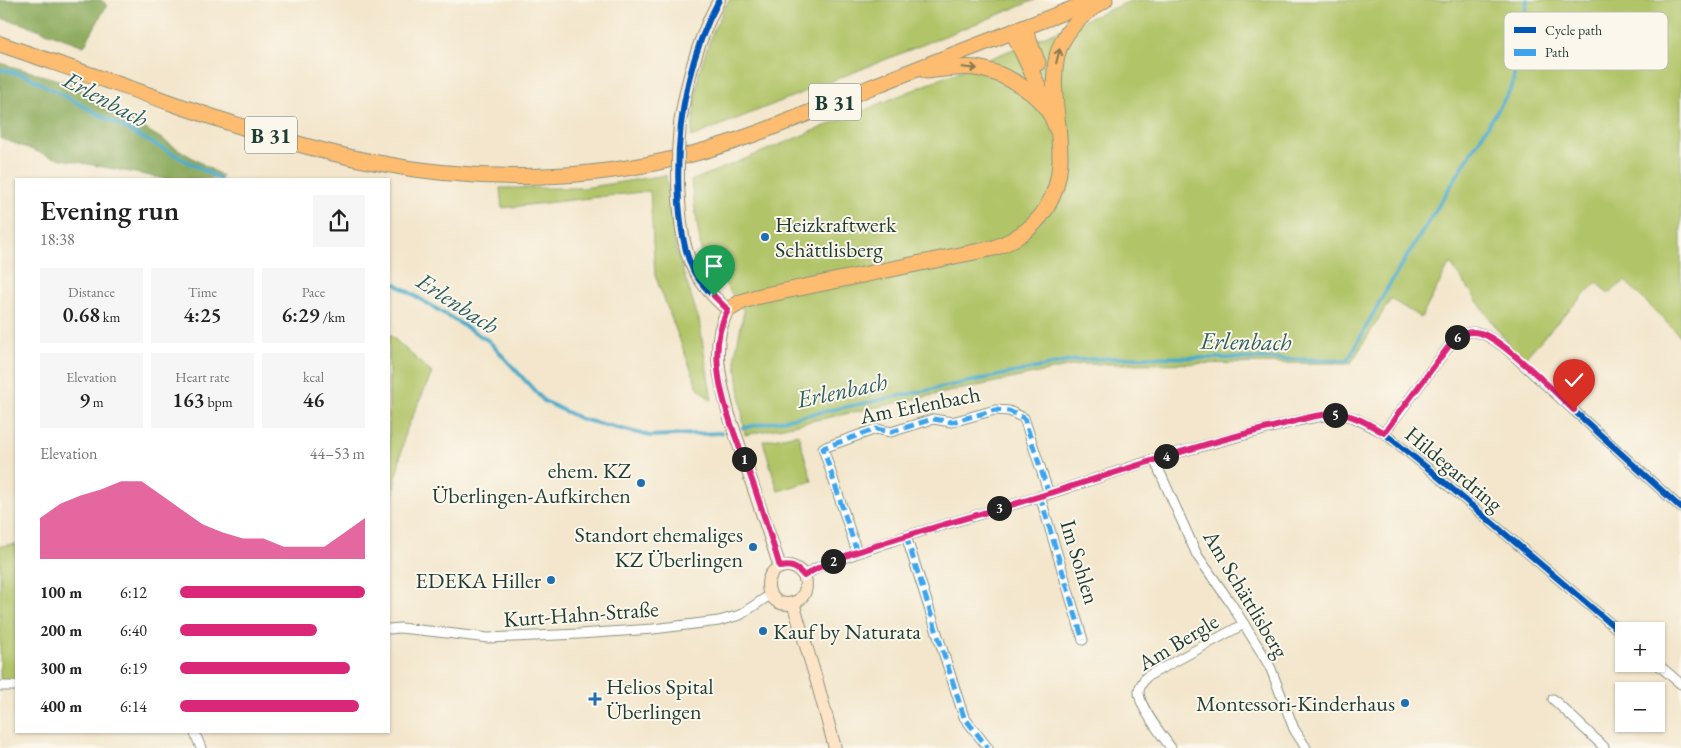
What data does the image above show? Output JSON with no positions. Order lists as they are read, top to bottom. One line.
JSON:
{"streets":{"main road":["B 31"],"street":["Am Erlenbach","Hildegardring","Im Sohlen","Am Schättlisberg","Kurt-Hahn-Straße","Am Bergle"]},"crossings":[["Am Erlenbach","Hildegardring"],["Am Erlenbach","Im Sohlen"],["Hildegardring","Im Sohlen"],["Hildegardring","Am Schättlisberg"],["Hildegardring","Kurt-Hahn-Straße"],["Am Schättlisberg","Am Bergle"]],"water":["Erlenbach"],"places":{"other":["Heizkraftwerk Schättlisberg","ehem. KZ Überlingen-Aufkirchen","Standort ehemaliges KZ Überlingen","EDEKA Hiller","Kauf by Naturata","Montessori-Kinderhaus"],"health":["Helios Spital Überlingen"]},"legend":["Cycle path","Path"],"page":{"heading":["Evening run","18:38"],"stats":[["Distance","0.68 km"],["Time","4:25"],["Pace","6:29 /km"],["Elevation","9 m"],["Heart rate","163 bpm"],["kcal","46"]],"pins":["6","5","4","1","3","2"],"chart":["Elevation","44–53 m"],"list":[{"name":"100 m","note":"6:12"},{"name":"200 m","note":"6:40"},{"name":"300 m","note":"6:19"},{"name":"400 m","note":"6:14"}],"map_buttons":["+","−"]}}
